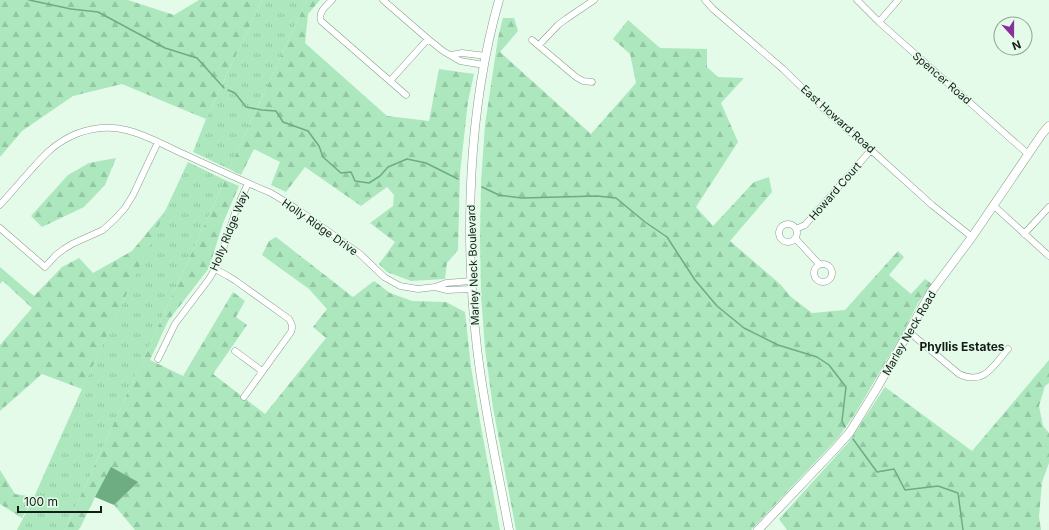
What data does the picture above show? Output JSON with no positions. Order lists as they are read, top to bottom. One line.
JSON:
{"streets":{"main road":["Marley Neck Boulevard","Marley Neck Road"],"street":["Spencer Road","East Howard Road","Howard Court","Holly Ridge Drive","Holly Ridge Way"]},"crossings":[["Spencer Road","Marley Neck Road"],["East Howard Road","Howard Court"],["East Howard Road","Marley Neck Road"],["Holly Ridge Drive","Holly Ridge Way"],["Holly Ridge Drive","Marley Neck Boulevard"]],"districts":["Phyllis Estates"],"scale_bar":"100 m","north":"bottom"}
